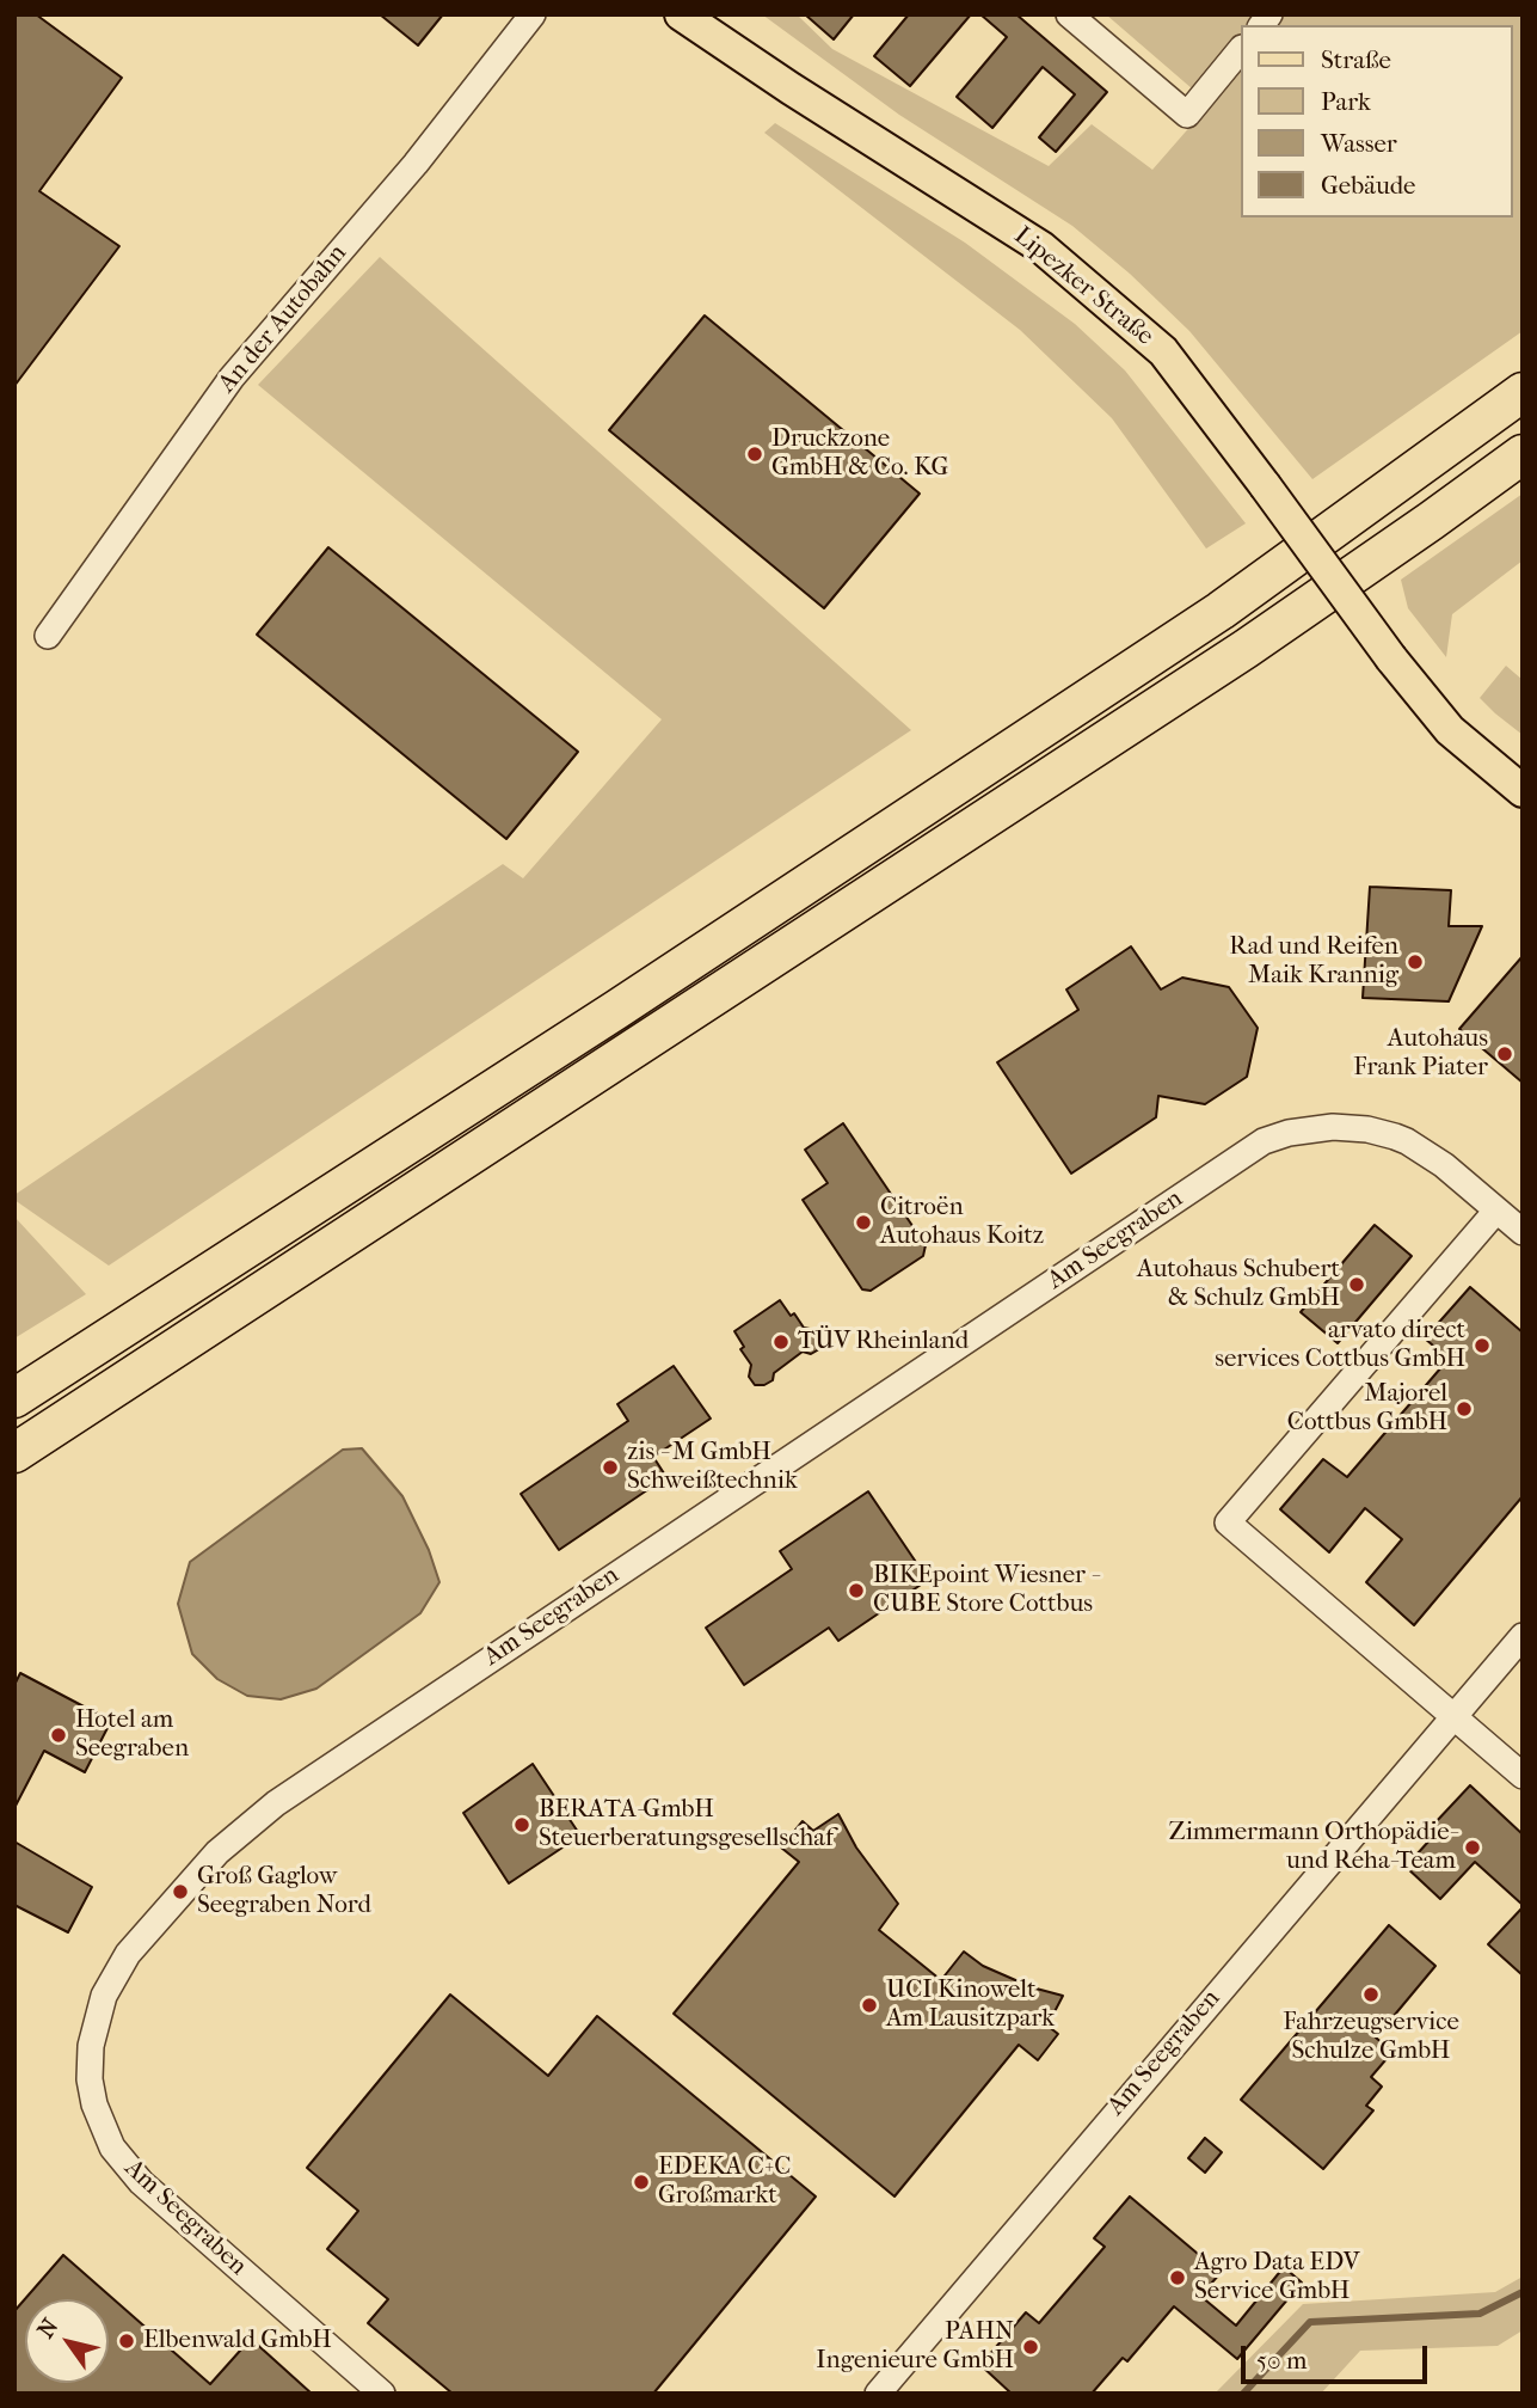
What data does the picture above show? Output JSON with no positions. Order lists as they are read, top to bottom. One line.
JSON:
{"streets":{"main road":["Lipezker Straße"],"street":["An der Autobahn","Am Seegraben"]},"places":["Druckzone GmbH & Co. KG","Rad und Reifen Maik Krannig","Autohaus Frank Piater","Citroën Autohaus Koitz","Autohaus Schubert & Schulz GmbH","TÜV Rheinland","arvato direct services Cottbus GmbH","Majorel Cottbus GmbH","zis - M GmbH Schweißtechnik","BIKEpoint Wiesner - CUBE Store Cottbus","Hotel am Seegraben","BERATA-GmbH Steuerberatungsgesellschaf","Zimmermann Orthopädie- und Reha-Team","Groß Gaglow Seegraben Nord","Fahrzeugservice Schulze GmbH","UCI Kinowelt Am Lausitzpark","EDEKA C+C Großmarkt","Agro Data EDV Service GmbH","Elbenwald GmbH","PAHN Ingenieure GmbH"],"legend":["Straße","Park","Wasser","Gebäude"],"scale_bar":"50 m","north":"top left"}
